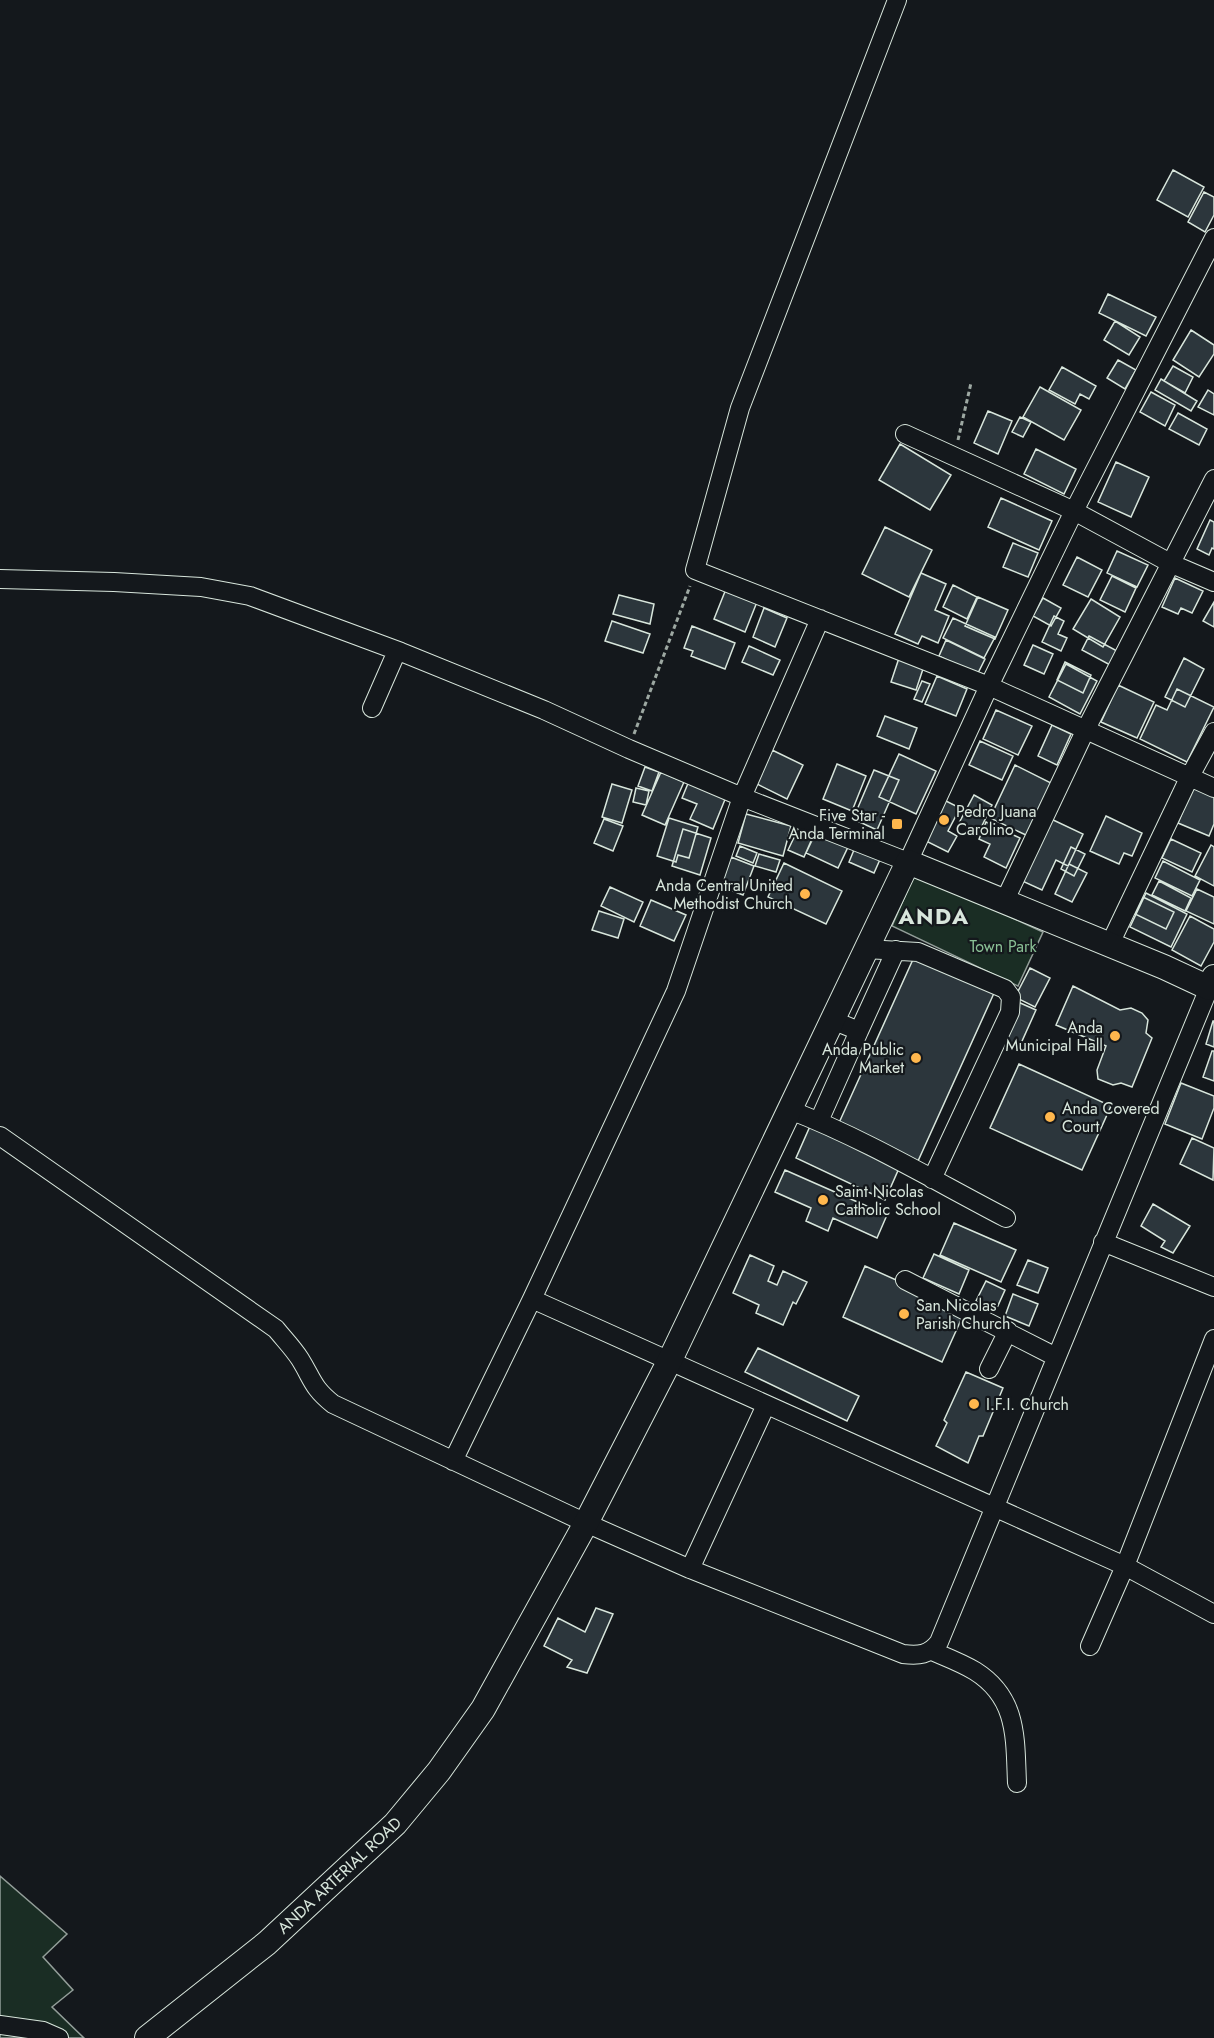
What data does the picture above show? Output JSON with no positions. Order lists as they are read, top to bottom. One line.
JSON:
{"streets":{"main road":["ANDA ARTERIAL ROAD"]},"districts":["ANDA"],"parks":["Town Park"],"places":{"other":["Pedro Juana Carolino","Anda Central United Methodist Church","Anda Municipal Hall","Anda Public Market","Anda Covered Court","Saint Nicolas Catholic School","San Nicolas Parish Church","I.F.I. Church"],"transit":["Five Star - Anda Terminal"]}}
